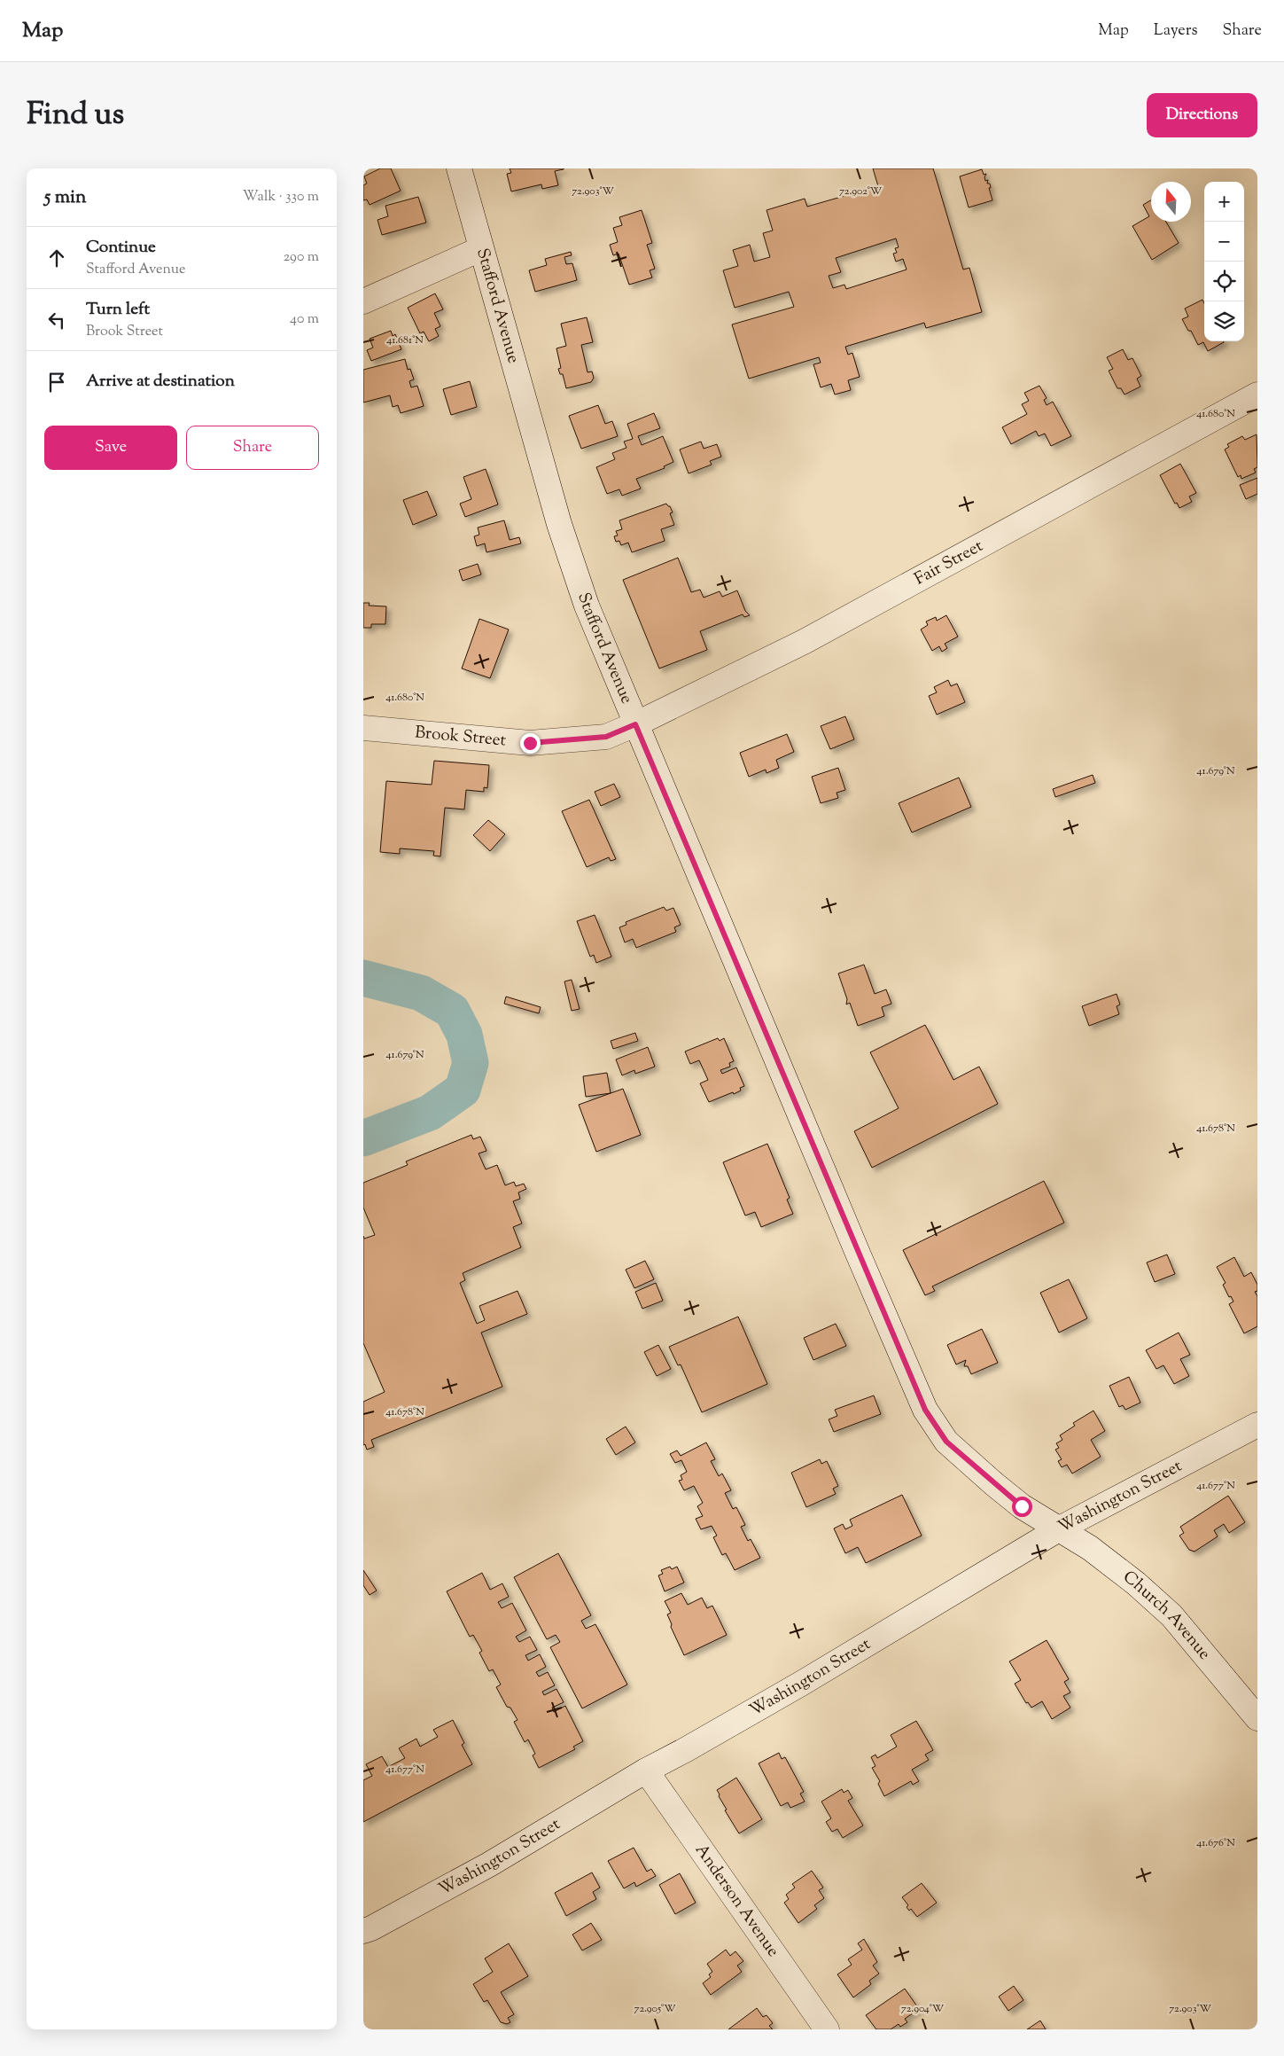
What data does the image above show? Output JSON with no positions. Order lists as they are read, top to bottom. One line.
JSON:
{"streets":{"main road":["Stafford Avenue","Fair Street","Brook Street","Washington Street","Church Avenue","Anderson Avenue"]},"crossings":[["Stafford Avenue","Fair Street"],["Stafford Avenue","Brook Street"],["Stafford Avenue","Washington Street"],["Stafford Avenue","Church Avenue"],["Fair Street","Brook Street"],["Washington Street","Church Avenue"],["Washington Street","Anderson Avenue"]],"north":"top","page":{"header":"Map","nav":["Map","Layers","Share"],"title":"Find us","buttons":["Directions",["Save","Share"]],"heading":["5 min","Walk · 330 m"],"map_buttons":["+","−"],"list":[["Continue","Stafford Avenue","290 m"],["Turn left","Brook Street","40 m"],"Arrive at destination"]},"coordinates":["72.903°W","72.902°W","41.681°N","41.680°N","41.679°N","41.678°N","41.677°N","41.676°N","72.905°W","72.904°W"]}
